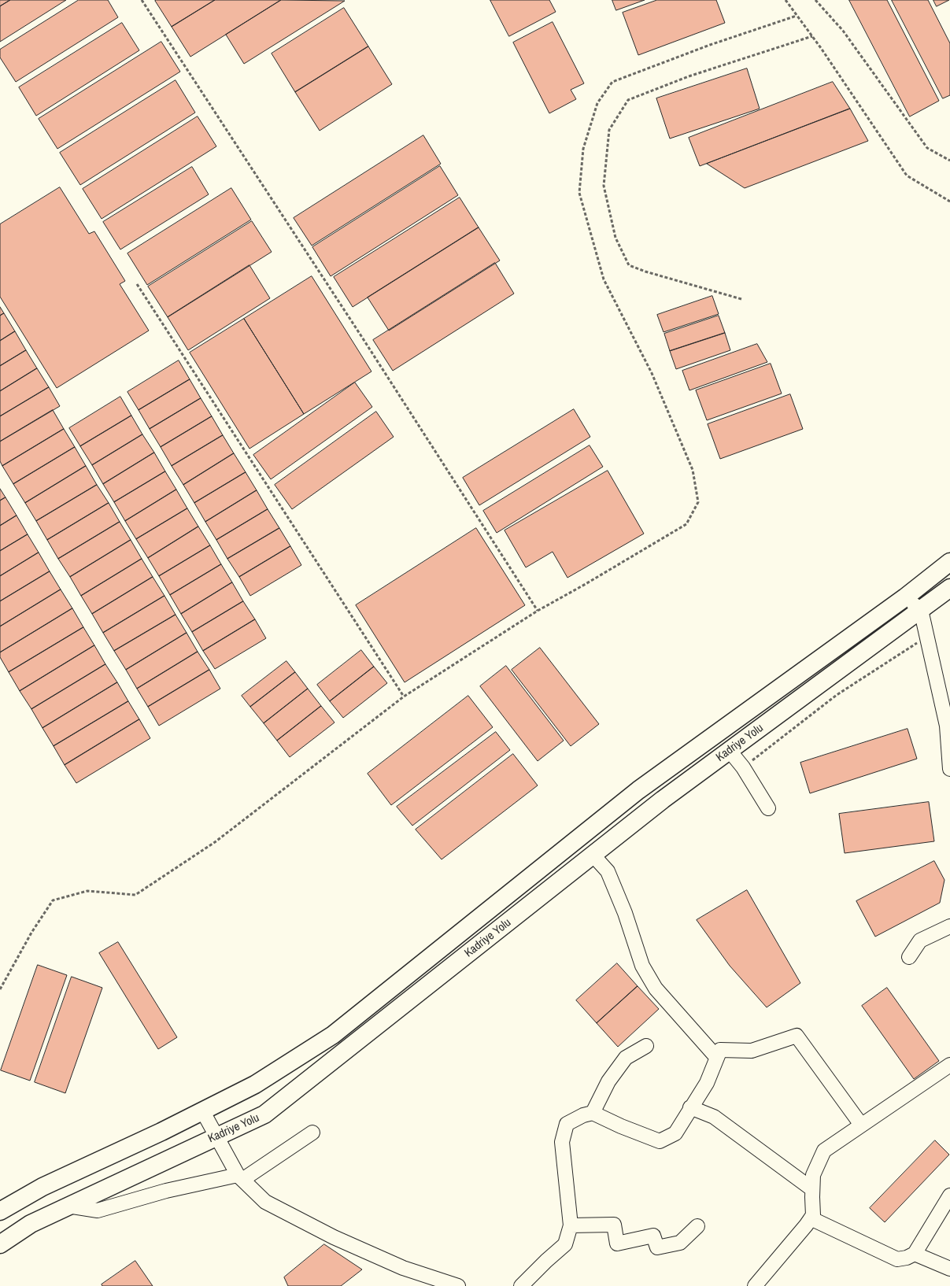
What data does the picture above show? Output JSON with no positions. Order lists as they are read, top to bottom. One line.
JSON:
{"streets":{"main road":["Kadriye Yolu"]}}
